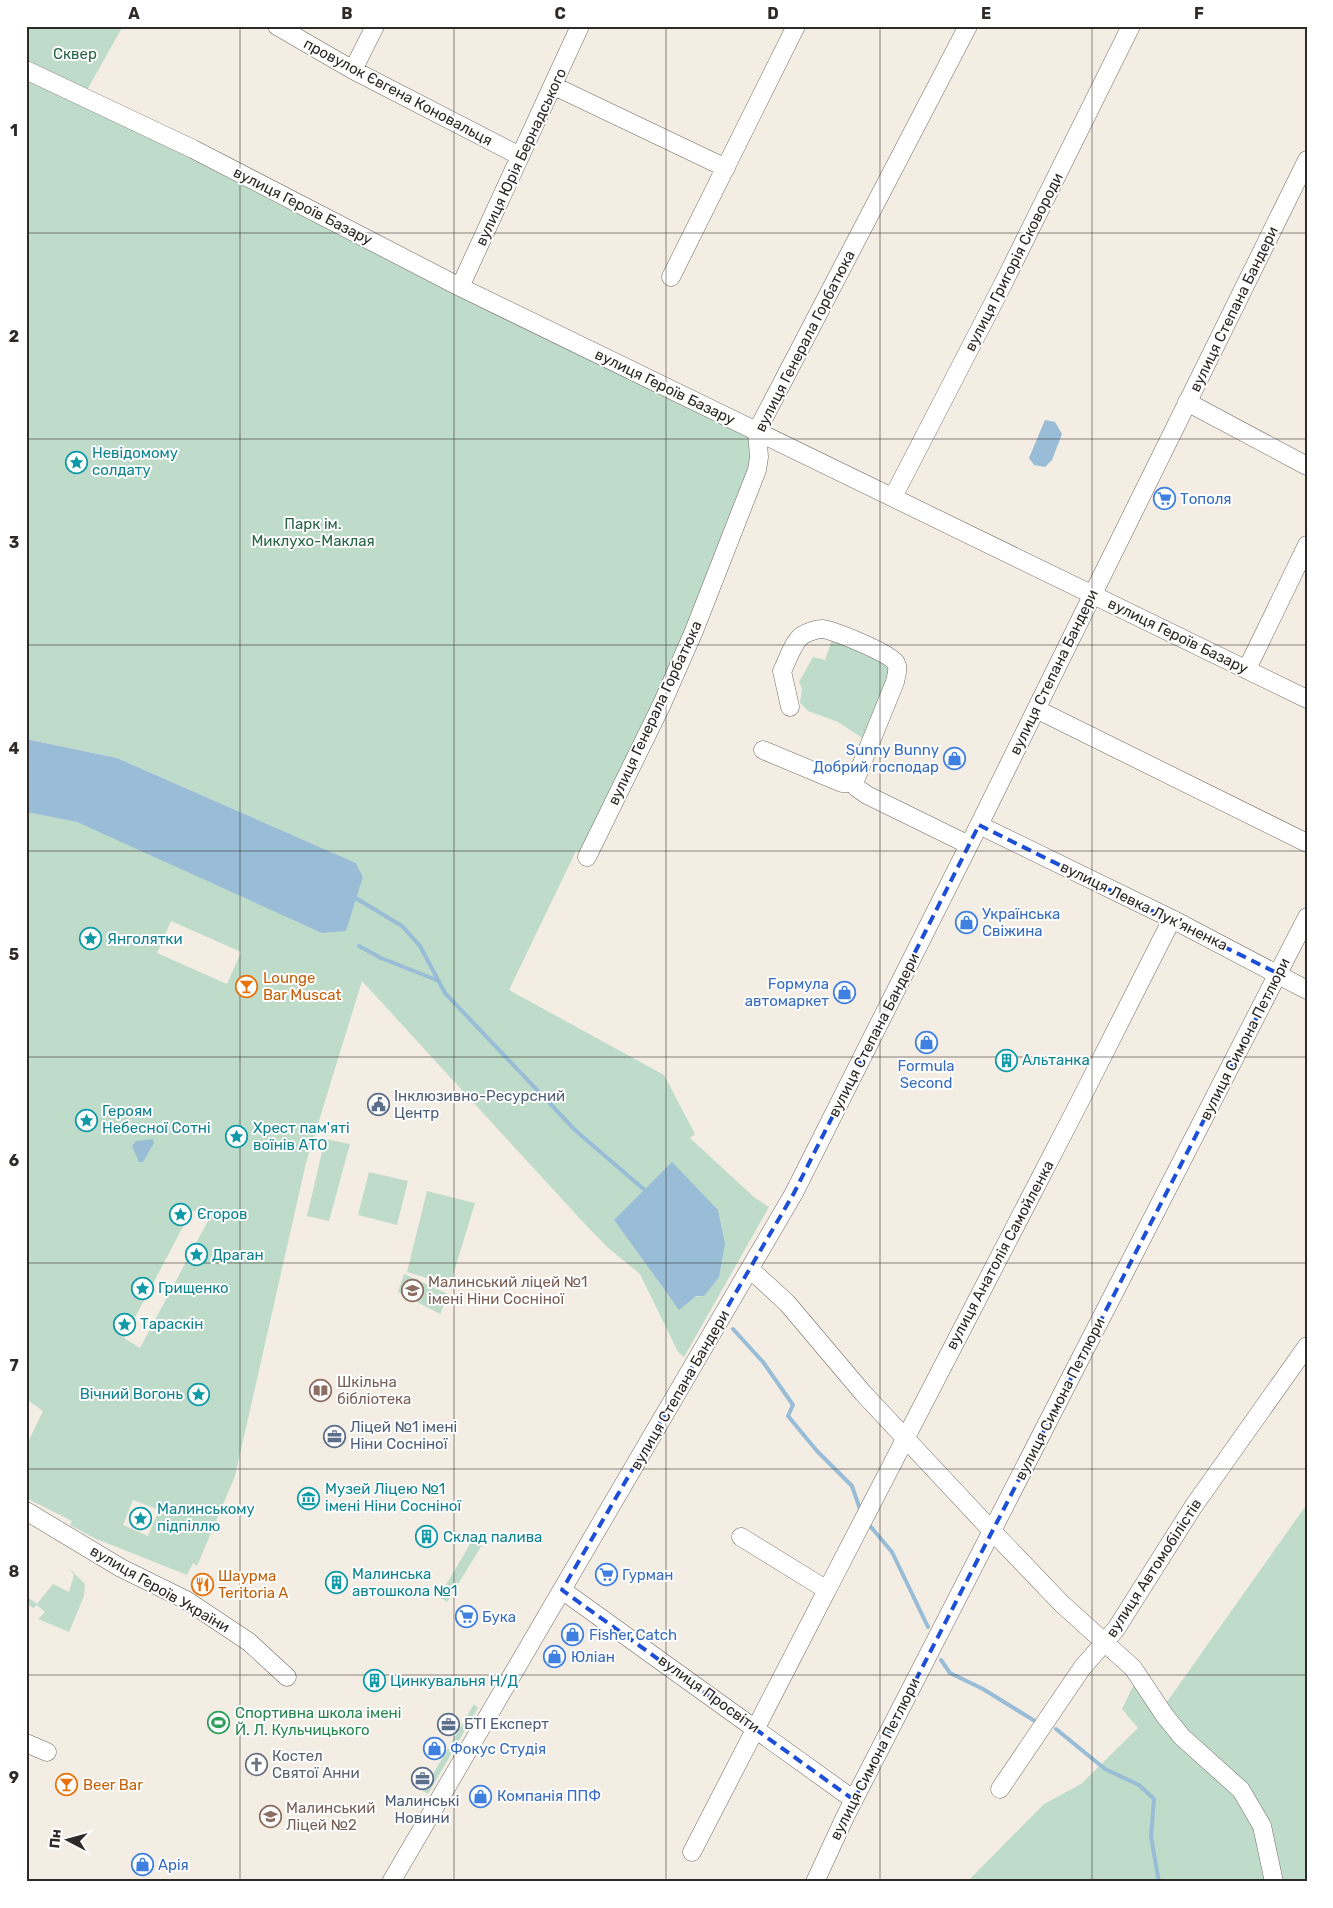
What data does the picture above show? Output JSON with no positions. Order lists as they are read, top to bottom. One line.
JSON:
{"streets":{"street":["провулок Євгена Коновальця","вулиця Юрія Бернадського","вулиця Героїв Базару","вулиця Григорія Сковороди","вулиця Степана Бандери","вулиця Генерала Горбатюка","вулиця Левка Лук'яненка","вулиця Симона Петлюри","вулиця Анатолія Самойленка","вулиця Автомобілістів","вулиця Героїв України","вулиця Просвіти"]},"crossings":[["провулок Євгена Коновальця","вулиця Юрія Бернадського"],["вулиця Юрія Бернадського","вулиця Героїв Базару"],["вулиця Героїв Базару","вулиця Григорія Сковороди"],["вулиця Героїв Базару","вулиця Степана Бандери"],["вулиця Героїв Базару","вулиця Генерала Горбатюка"],["вулиця Степана Бандери","вулиця Левка Лук'яненка"],["вулиця Степана Бандери","вулиця Просвіти"],["вулиця Левка Лук'яненка","вулиця Симона Петлюри"],["вулиця Левка Лук'яненка","вулиця Анатолія Самойленка"],["вулиця Симона Петлюри","вулиця Просвіти"],["вулиця Анатолія Самойленка","вулиця Просвіти"]],"parks":["Сквер","Парк ім. Миклухо-Маклая"],"places":{"place":["Невідомому солдату","Янголятки","Героям Небесної Сотні","Хрест пам'яті воїнів АТО","Єгоров","Драган","Грищенко","Тараскін","Вічний Вогонь","Малинському підпіллю"],"supermarket":["Тополя","Гурман","Бука"],"shop":["Sunny Bunny Добрий господар","Українська Свіжина","Fормула автомаркет","Formula Second","Fisher Catch","Юліан","Фокус Студія","Компанія ППФ","Арія"],"bar":["Lounge Bar Muscat","Beer Bar"],"building":["Альтанка","Склад палива","Малинська автошкола №1","Цинкувальня Н/Д"],"public building":["Інклюзивно-Ресурсний Центр"],"school or university":["Малинський ліцей №1 імені Ніни Сосніної","Малинський Ліцей №2"],"library":["Шкільна бібліотека"],"office":["Ліцей №1 імені Ніни Сосніної","БТІ Експерт","Малинські Новини"],"museum":["Музей Ліцею №1 імені Ніни Сосніної"],"restaurant":["Шаурма Teritoria A"],"sports":["Спортивна школа імені Й. Л. Кульчицького"],"church":["Костел Святої Анни"]},"north":"left","grid":{"columns":["A","B","C","D","E","F"],"rows":["1","2","3","4","5","6","7","8","9"]}}
